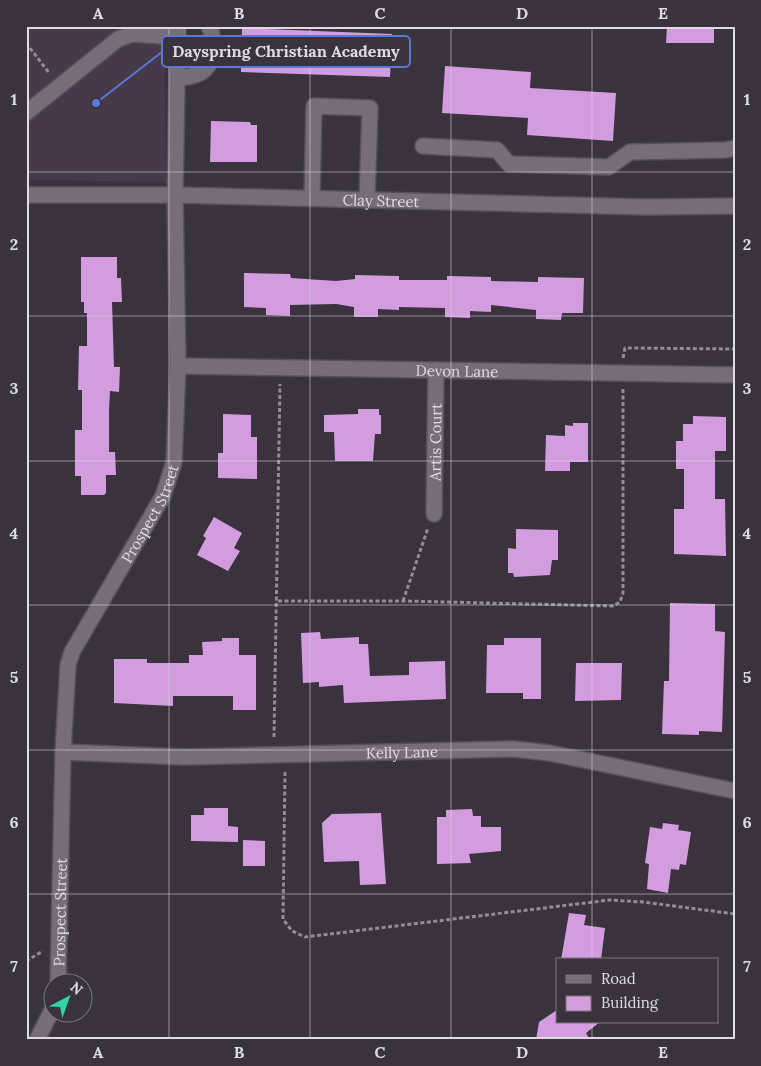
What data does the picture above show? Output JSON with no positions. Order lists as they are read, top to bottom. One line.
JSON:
{"streets":{"street":["Clay Street","Devon Lane","Artis Court","Prospect Street","Kelly Lane"]},"crossings":[["Clay Street","Prospect Street"],["Devon Lane","Artis Court"],["Devon Lane","Prospect Street"],["Prospect Street","Kelly Lane"]],"places":["Dayspring Christian Academy"],"legend":["Road","Building"],"north":"top right","grid":{"columns":["A","B","C","D","E"],"rows":["1","2","3","4","5","6","7"]}}
